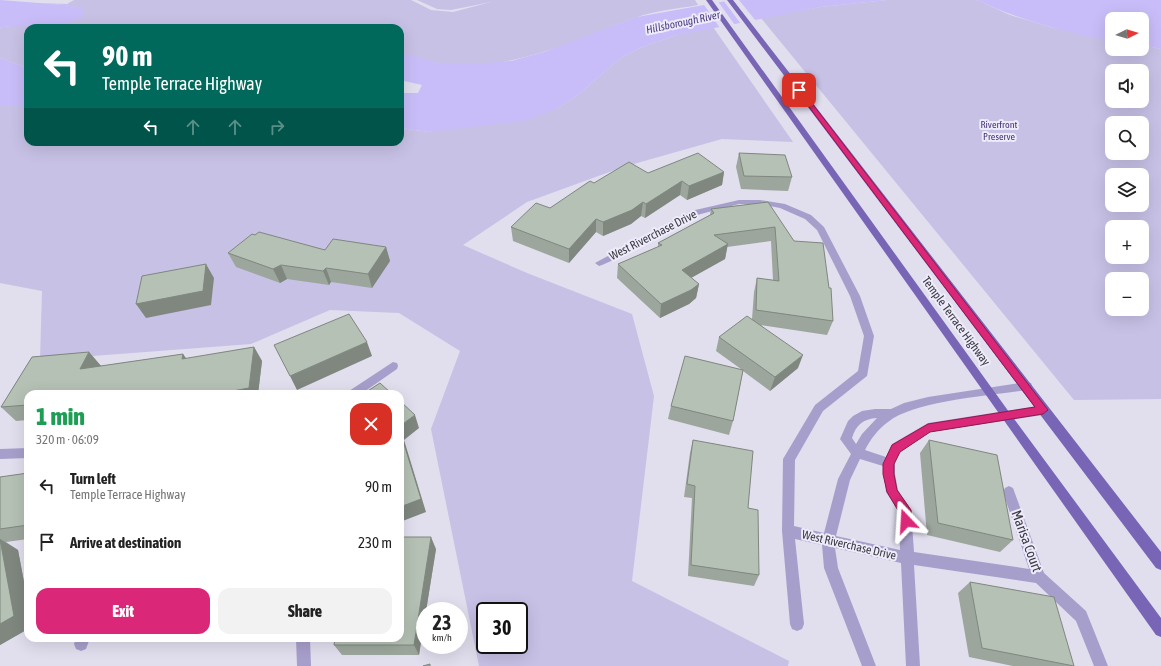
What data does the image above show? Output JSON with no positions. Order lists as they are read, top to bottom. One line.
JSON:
{"streets":{"main road":["Temple Terrace Highway"],"street":["West Riverchase Drive","Marisa Court"]},"crossings":[["West Riverchase Drive","Marisa Court"]],"water":["Hillsborough River"],"parks":["Riverfront Preserve"],"north":"right","page":{"map_buttons":["+","−"],"turn":["90 m","Temple Terrace Highway"],"heading":["1 min","320 m · 06:09"],"list":[{"name":"Turn left","note":"Temple Terrace Highway","value":"90 m"},{"name":"Arrive at destination","value":"230 m"}],"buttons":["Exit","Share"],"speed":"23 km/h","limit":"30"}}
